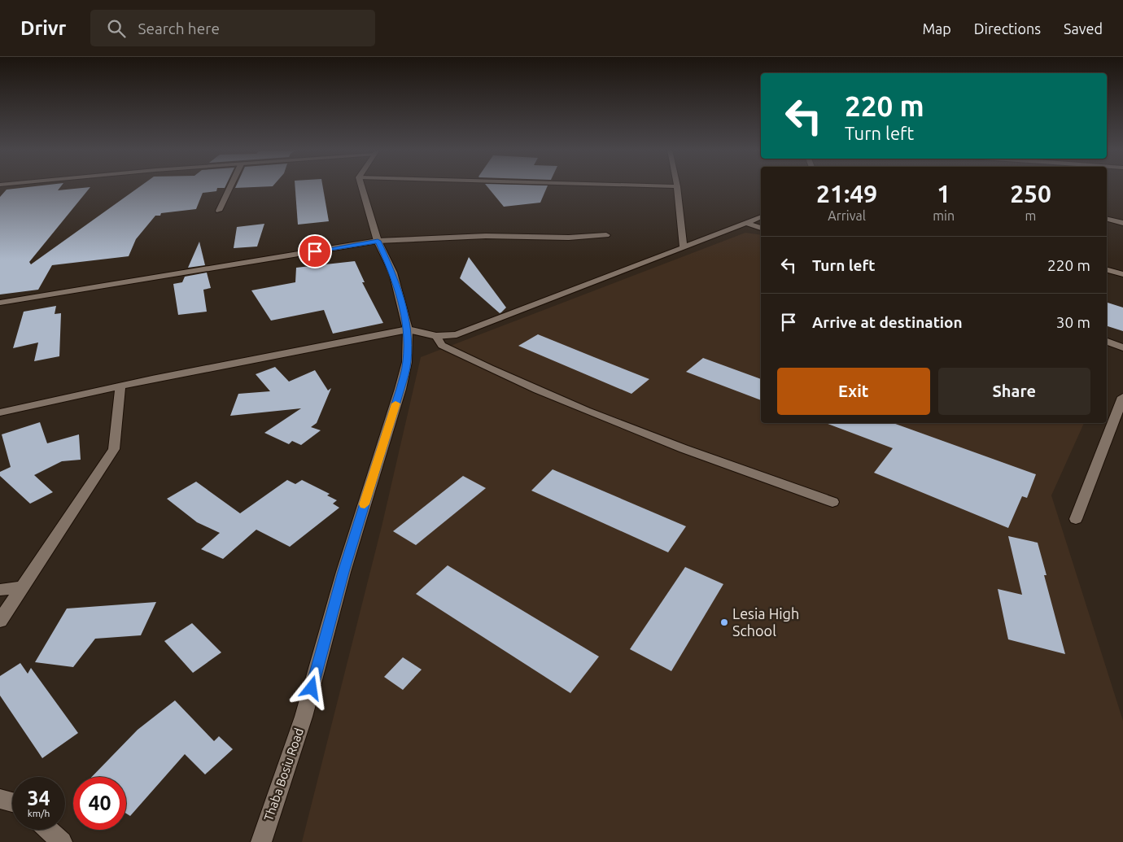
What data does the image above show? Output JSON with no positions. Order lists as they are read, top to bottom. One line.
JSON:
{"streets":{"street":["Thaba Bosiu Road"]},"places":["Lesia High School"],"page":{"header":"Drivr","search":"Search here","nav":["Map","Directions","Saved"],"turn":["220 m","Turn left"],"eta":["21:49","Arrival","1","min","250","m"],"list":[{"name":"Turn left","value":"220 m"},{"name":"Arrive at destination","value":"30 m"}],"buttons":["Exit","Share"],"speed":"34 km/h","limit":"40"}}
